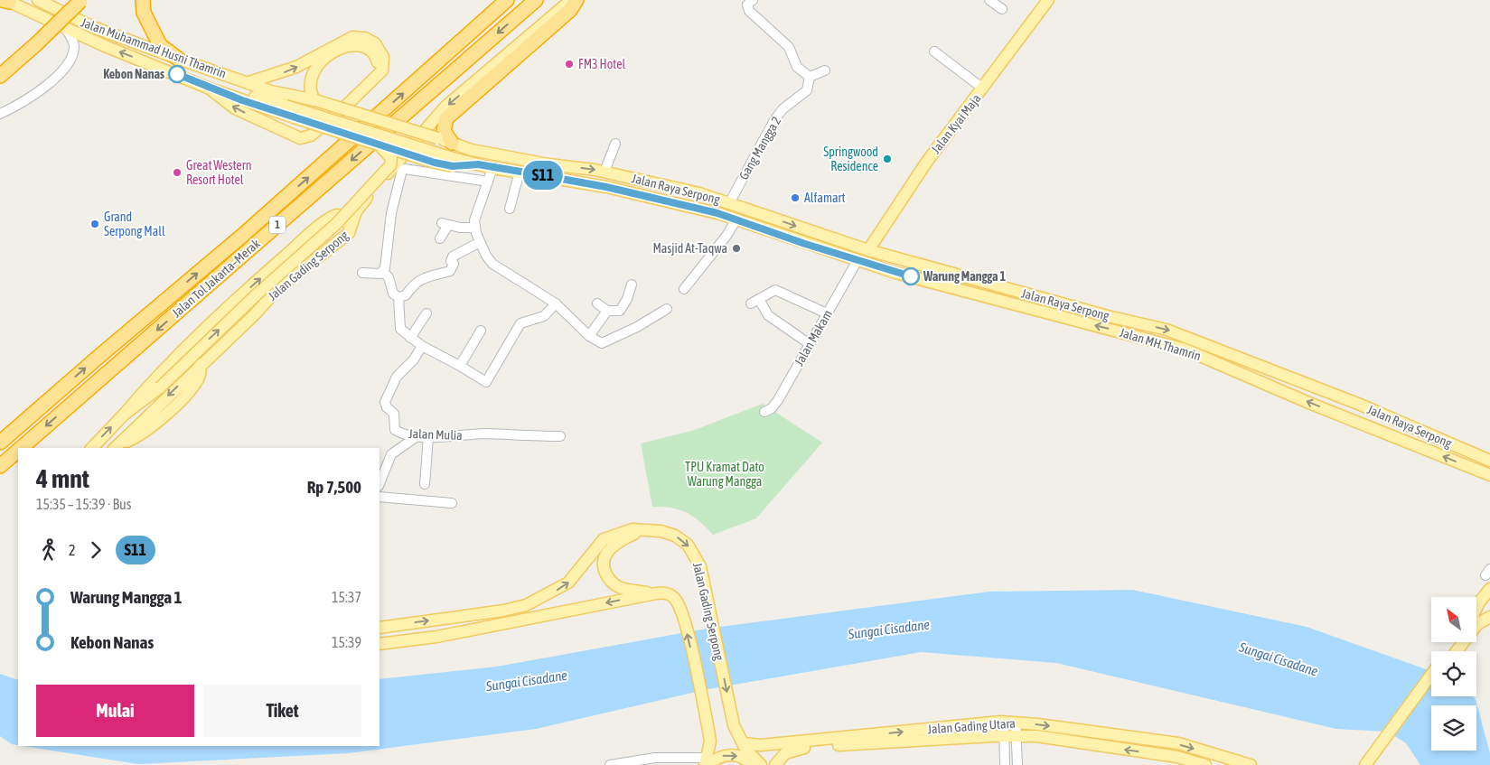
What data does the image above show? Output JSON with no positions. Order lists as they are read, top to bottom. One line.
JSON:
{"streets":{"highway":["1","Jalan Tol Jakarta–Merak"],"main road":["Jalan Muhammad Husni Thamrin","Jalan Kyai Maja","Jalan Raya Serpong","Jalan Gading Serpong","Jalan MH.Thamrin","Jalan Gading Utara"],"street":["Gang Mangga 2","Jalan Makam","Jalan Mulia"]},"crossings":[["Jalan Muhammad Husni Thamrin","Jalan Raya Serpong"],["Jalan Muhammad Husni Thamrin","Jalan Gading Serpong"],["Jalan Kyai Maja","Jalan Raya Serpong"],["Gang Mangga 2","Jalan Raya Serpong"],["Jalan Gading Serpong","Jalan Gading Utara"],["Jalan Makam","Jalan MH.Thamrin"]],"one_way":["Jalan Raya Serpong","Jalan MH.Thamrin"],"water":["Sungai Cisadane"],"parks":["TPU Kramat Dato Warung Mangga"],"places":["FM3 Hotel","Kebon Nanas","Springwood Residence","Great Western Resort Hotel","Alfamart","Grand Serpong Mall","Masjid At-Taqwa","Warung Mangga 1"],"lines":["bus line S11"],"north":"top left","page":{"on_map":"S11","heading":["4 mnt","15:35 – 15:39 · Bus","Rp 7,500"],"legs":["2","S11"],"list":[{"name":"Warung Mangga 1","value":"15:37"},{"name":"Kebon Nanas","value":"15:39"}],"buttons":["Mulai","Tiket"]}}
